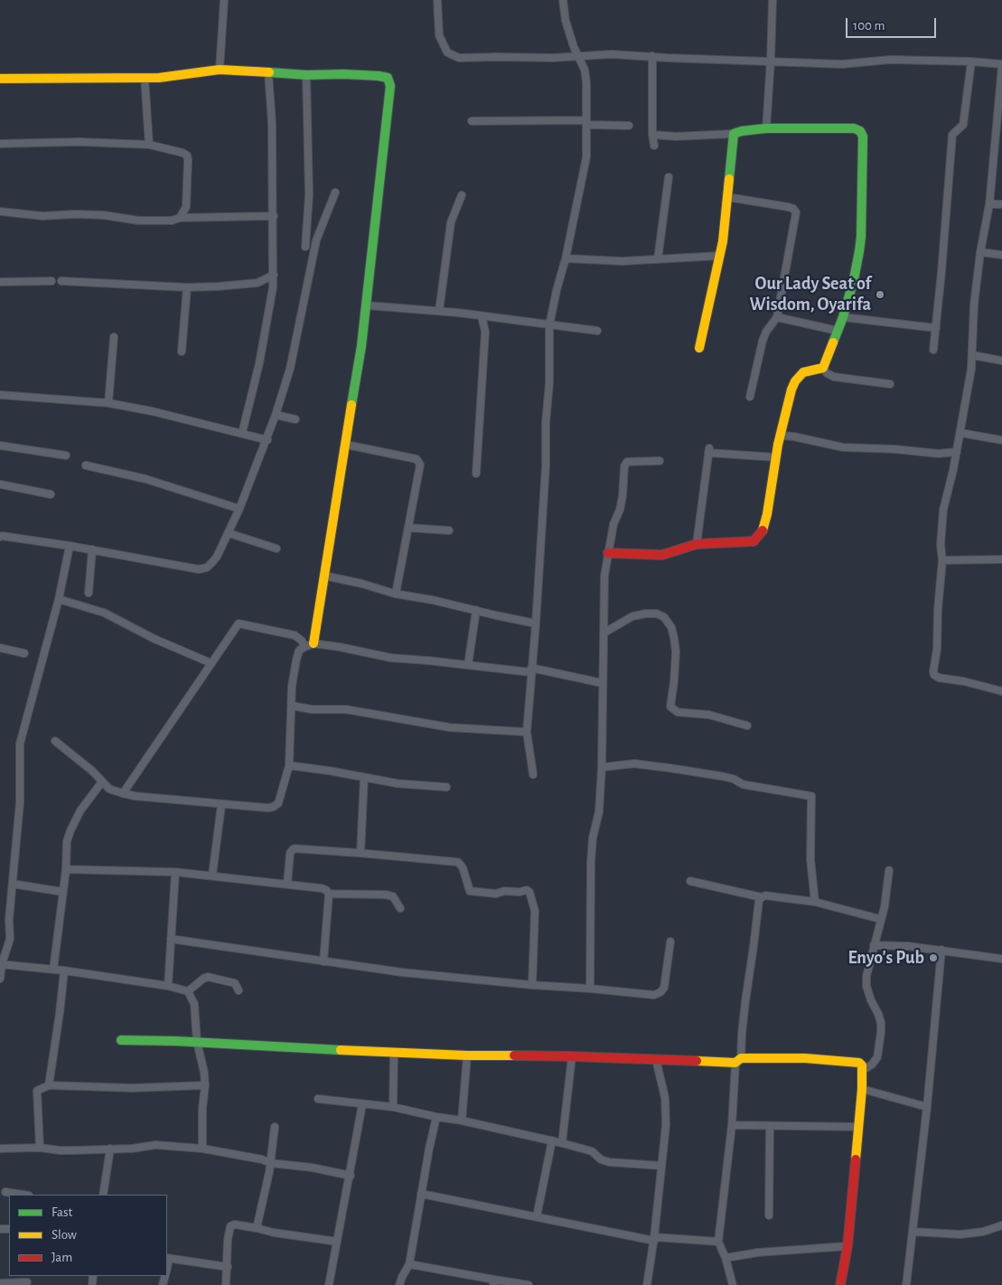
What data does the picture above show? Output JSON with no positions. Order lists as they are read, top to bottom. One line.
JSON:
{"places":["Our Lady Seat of Wisdom, Oyarifa","Enyo's Pub"],"legend":["Fast","Slow","Jam"],"scale_bar":"100 m"}
